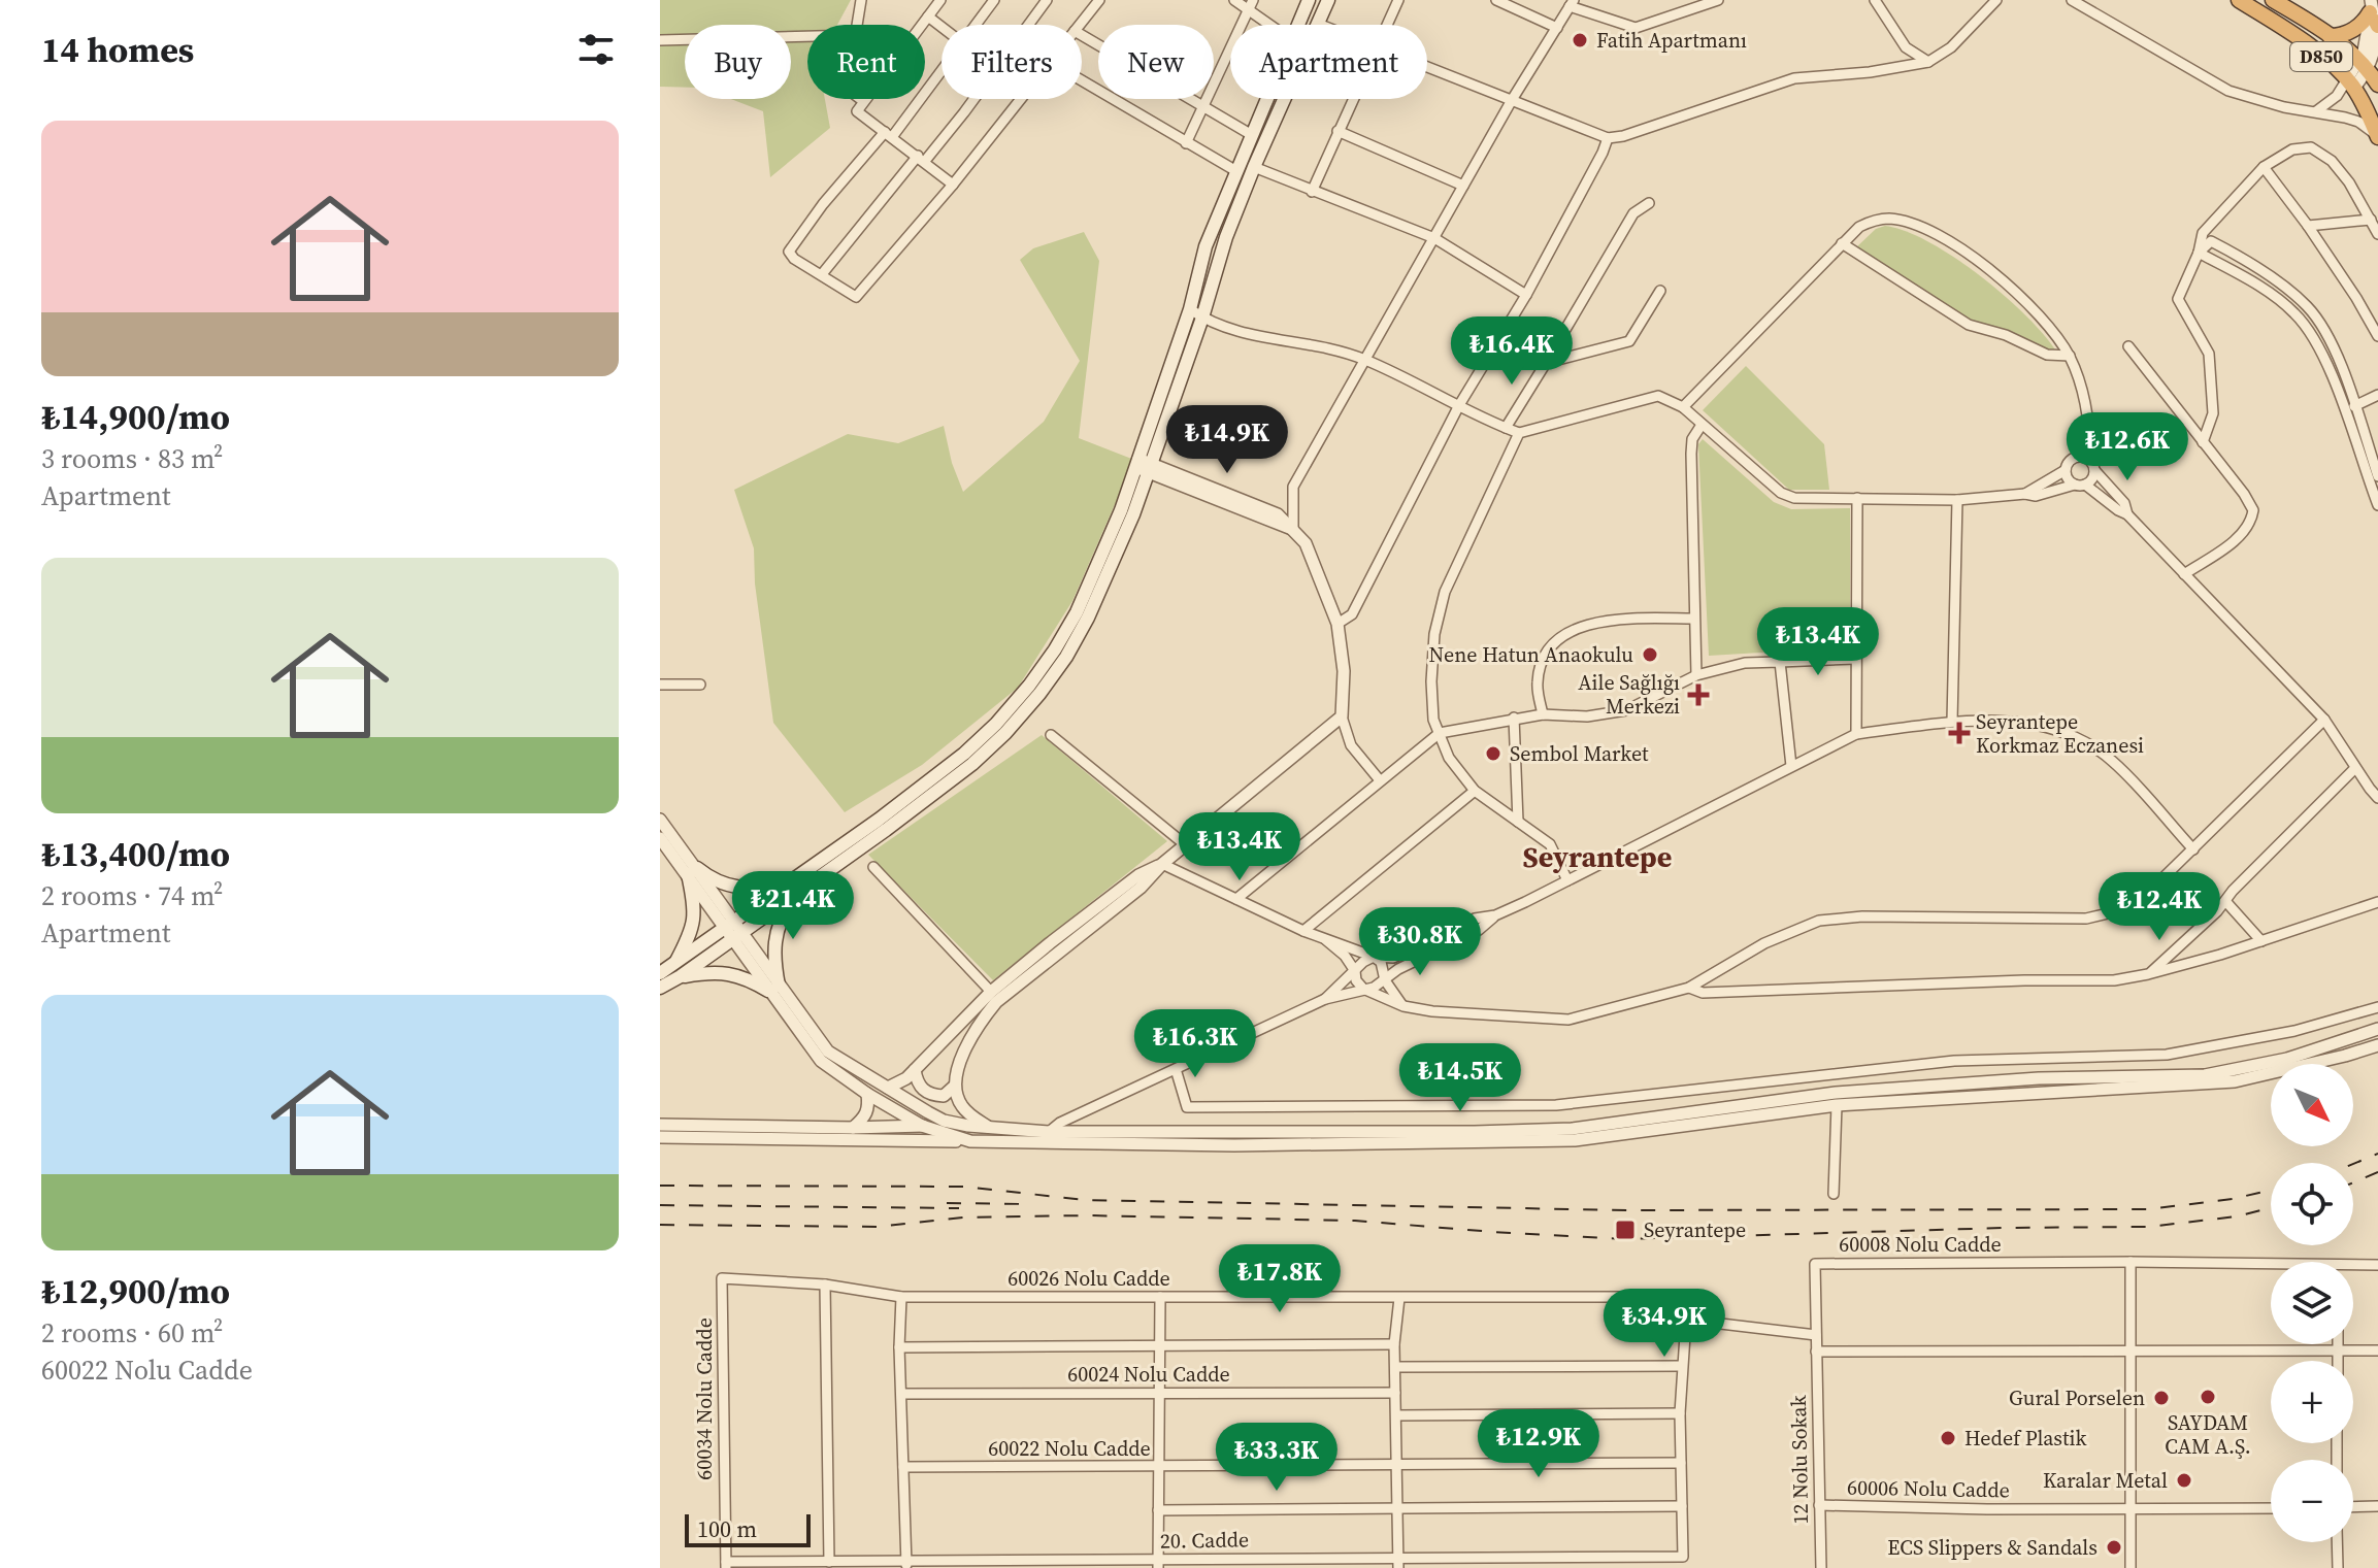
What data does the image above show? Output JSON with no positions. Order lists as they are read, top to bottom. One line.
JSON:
{"streets":{"highway":["D850"],"street":["60008 Nolu Cadde","60026 Nolu Cadde","60024 Nolu Cadde","60034 Nolu Cadde","60022 Nolu Cadde","12 Nolu Sokak","60006 Nolu Cadde","20. Cadde"]},"crossings":[["60008 Nolu Cadde","12 Nolu Sokak"],["60026 Nolu Cadde","60034 Nolu Cadde"],["60034 Nolu Cadde","20. Cadde"],["12 Nolu Sokak","60006 Nolu Cadde"]],"districts":["Seyrantepe"],"places":{"other":["Fatih Apartmanı","Nene Hatun Anaokulu","Sembol Market","SAYDAM CAM A.Ş.","Gural Porselen","Hedef Plastik","Karalar Metal","ECS Slippers & Sandals"],"health":["Aile Sağlığı Merkezi","Seyrantepe Korkmaz Eczanesi"],"transit":["Seyrantepe"]},"scale_bar":"100 m","north":"bottom right","page":{"heading":"14 homes","chip":["Buy","Rent","Filters","New","Apartment"],"list":[{"name":"₺14,900/mo","note":"3 rooms · 83 m² · Apartment"},{"name":"₺13,400/mo","note":"2 rooms · 74 m² · Apartment"},{"name":"₺12,900/mo","note":"2 rooms · 60 m² · 60022 Nolu Cadde"}],"price":["₺16.4K","₺14.9K","₺12.6K","₺13.4K","₺13.4K","₺21.4K","₺12.4K","₺30.8K","₺16.3K","₺14.5K","₺17.8K","₺34.9K","₺12.9K","₺33.3K"],"map_buttons":["+","−"],"scale":"100 m"}}
